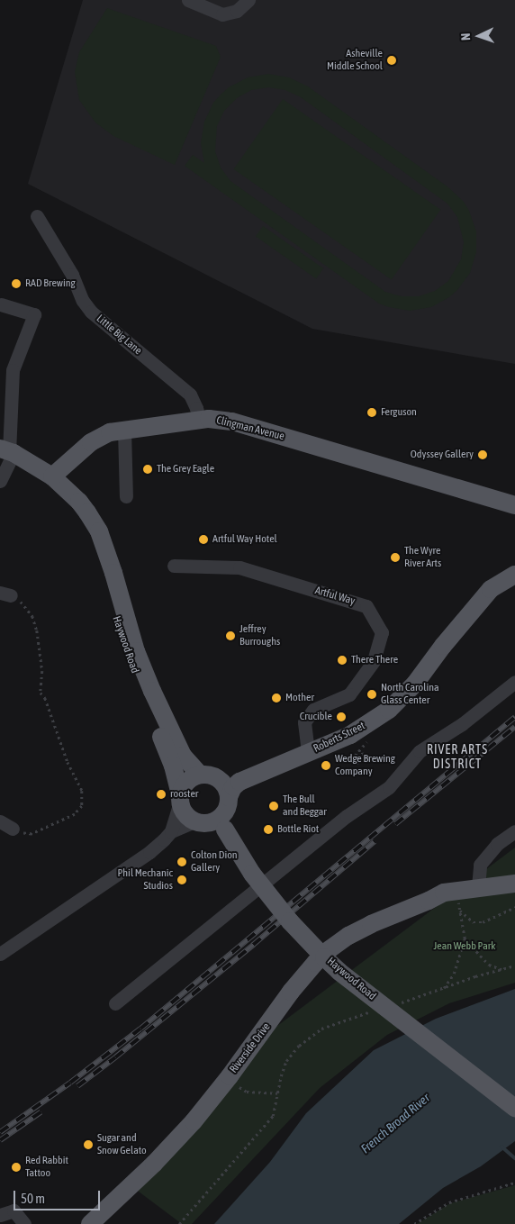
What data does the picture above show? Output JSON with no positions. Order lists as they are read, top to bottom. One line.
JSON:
{"streets":{"main road":["Clingman Avenue","Haywood Road","Roberts Street","Riverside Drive"],"street":["Little Big Lane","Artful Way"]},"crossings":[["Little Big Lane","Clingman Avenue"],["Clingman Avenue","Haywood Road"],["Artful Way","Roberts Street"],["Haywood Road","Roberts Street"]],"districts":["RIVER ARTS DISTRICT"],"water":["French Broad River"],"parks":["Jean Webb Park"],"places":["Asheville Middle School","RAD Brewing","Ferguson","Odyssey Gallery","The Grey Eagle","Artful Way Hotel","The Wyre River Arts","Jeffrey Burroughs","There There","North Carolina Glass Center","Mother","Crucible","Wedge Brewing Company","rooster","The Bull and Beggar","Bottle Riot","Colton Dion Gallery","Phil Mechanic Studios","Sugar and Snow Gelato","Red Rabbit Tattoo"],"scale_bar":"50 m","north":"left"}
